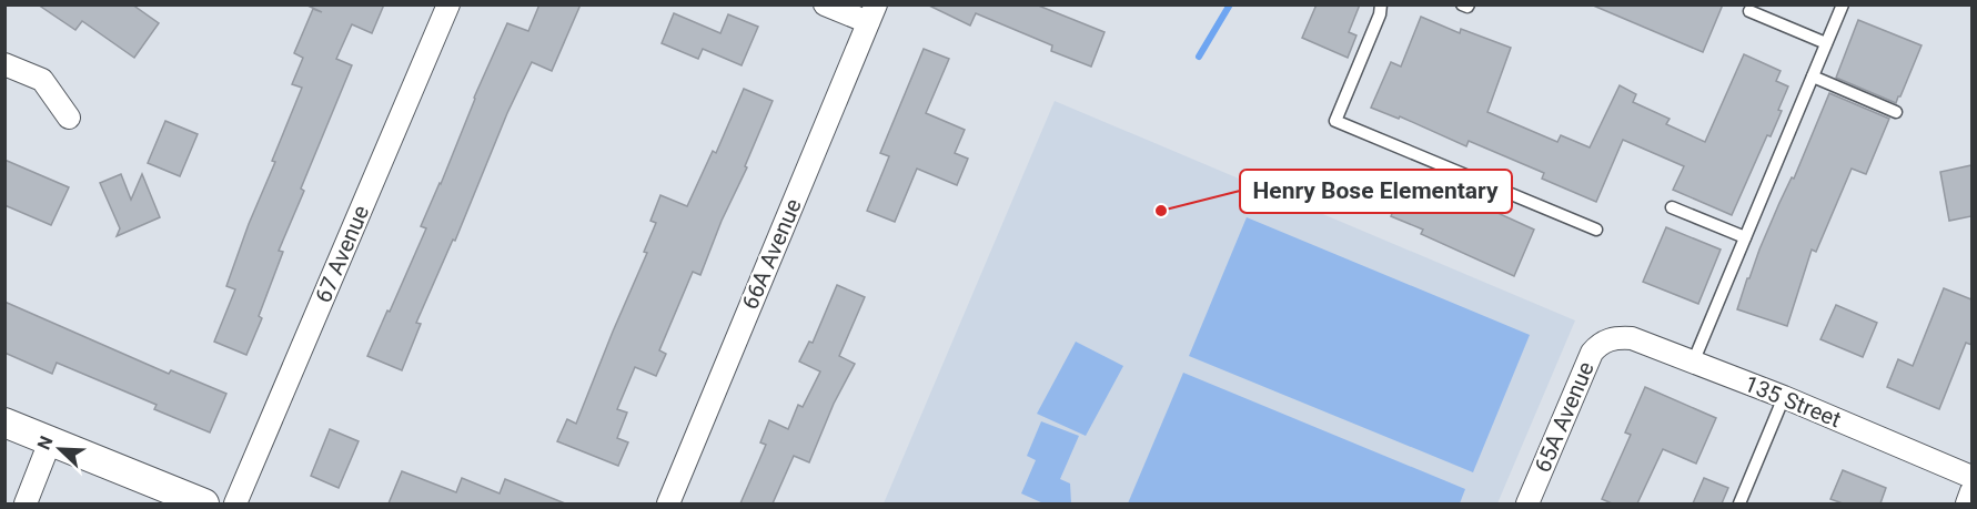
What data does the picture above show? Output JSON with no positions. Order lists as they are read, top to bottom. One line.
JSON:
{"streets":{"street":["67 Avenue","66A Avenue","135 Street","65A Avenue"]},"crossings":[["135 Street","65A Avenue"]],"places":["Henry Bose Elementary"],"north":"top left"}
